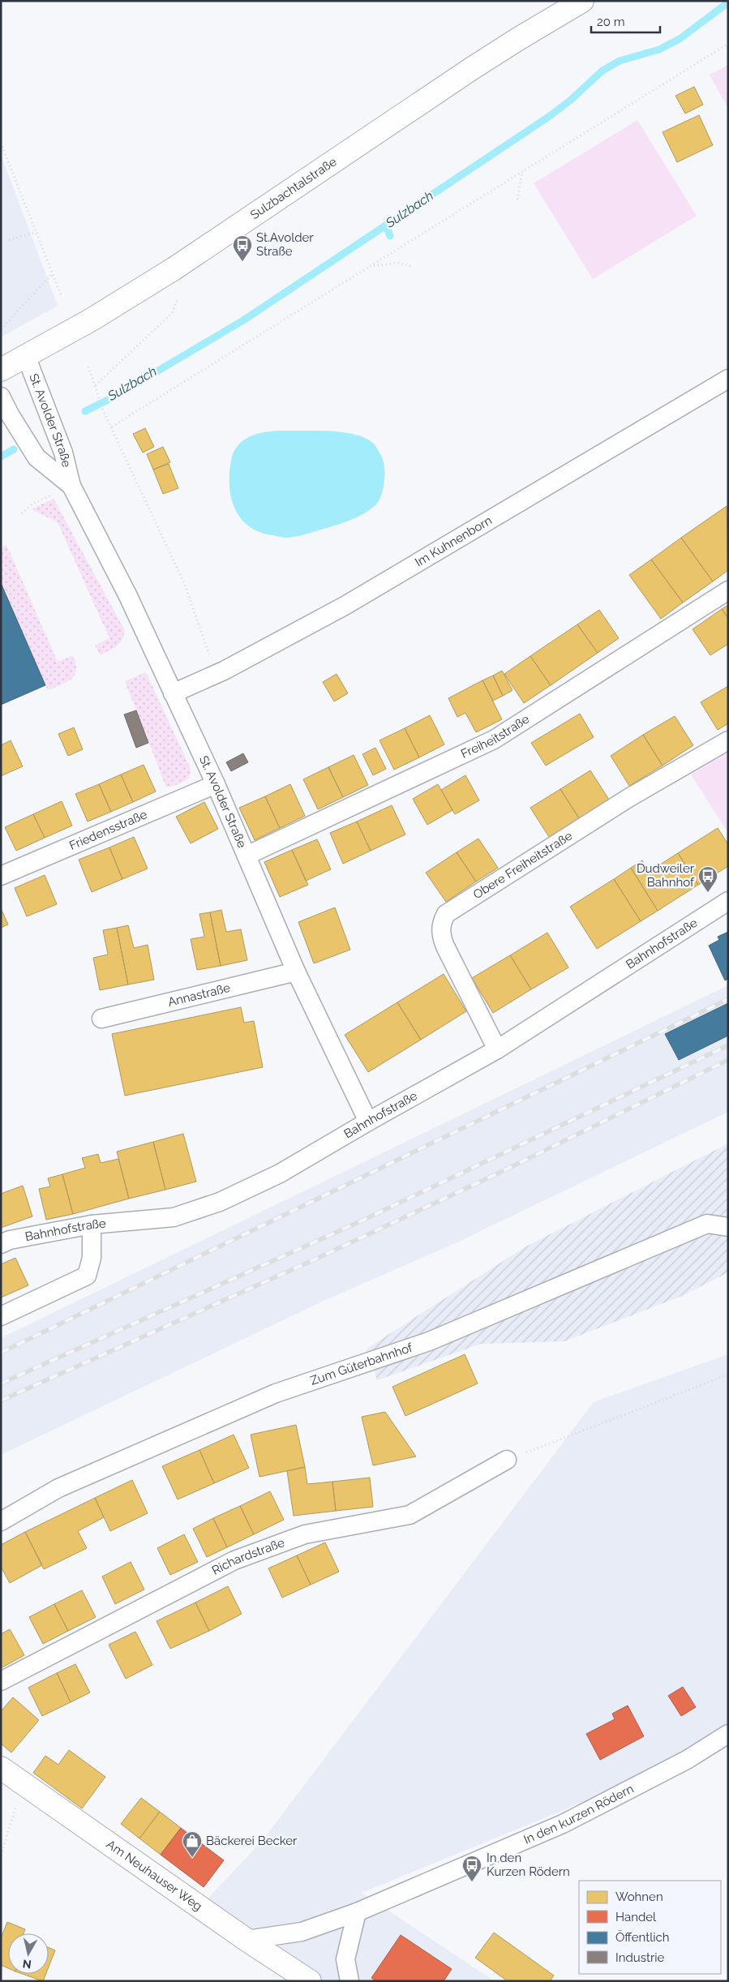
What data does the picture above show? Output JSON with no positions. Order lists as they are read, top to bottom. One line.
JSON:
{"streets":{"main road":["Sulzbachtalstraße","Am Neuhauser Weg"],"street":["St. Avolder Straße","Im Kuhnenborn","Freiheitstraße","Friedensstraße","Obere Freiheitstraße","Bahnhofstraße","Annastraße","Zum Güterbahnhof","Richardstraße","In den kurzen Rödern"]},"crossings":[["Sulzbachtalstraße","St. Avolder Straße"],["St. Avolder Straße","Im Kuhnenborn"],["St. Avolder Straße","Freiheitstraße"],["St. Avolder Straße","Friedensstraße"],["St. Avolder Straße","Bahnhofstraße"],["St. Avolder Straße","Annastraße"],["Obere Freiheitstraße","Bahnhofstraße"],["In den kurzen Rödern","Am Neuhauser Weg"]],"water":["Sulzbach"],"places":{"bus stop":["St.Avolder Straße","Dudweiler Bahnhof","In den Kurzen Rödern"],"shop":["Bäckerei Becker"]},"legend":["Wohnen","Handel","Öffentlich","Industrie"],"scale_bar":"20 m","north":"bottom"}
